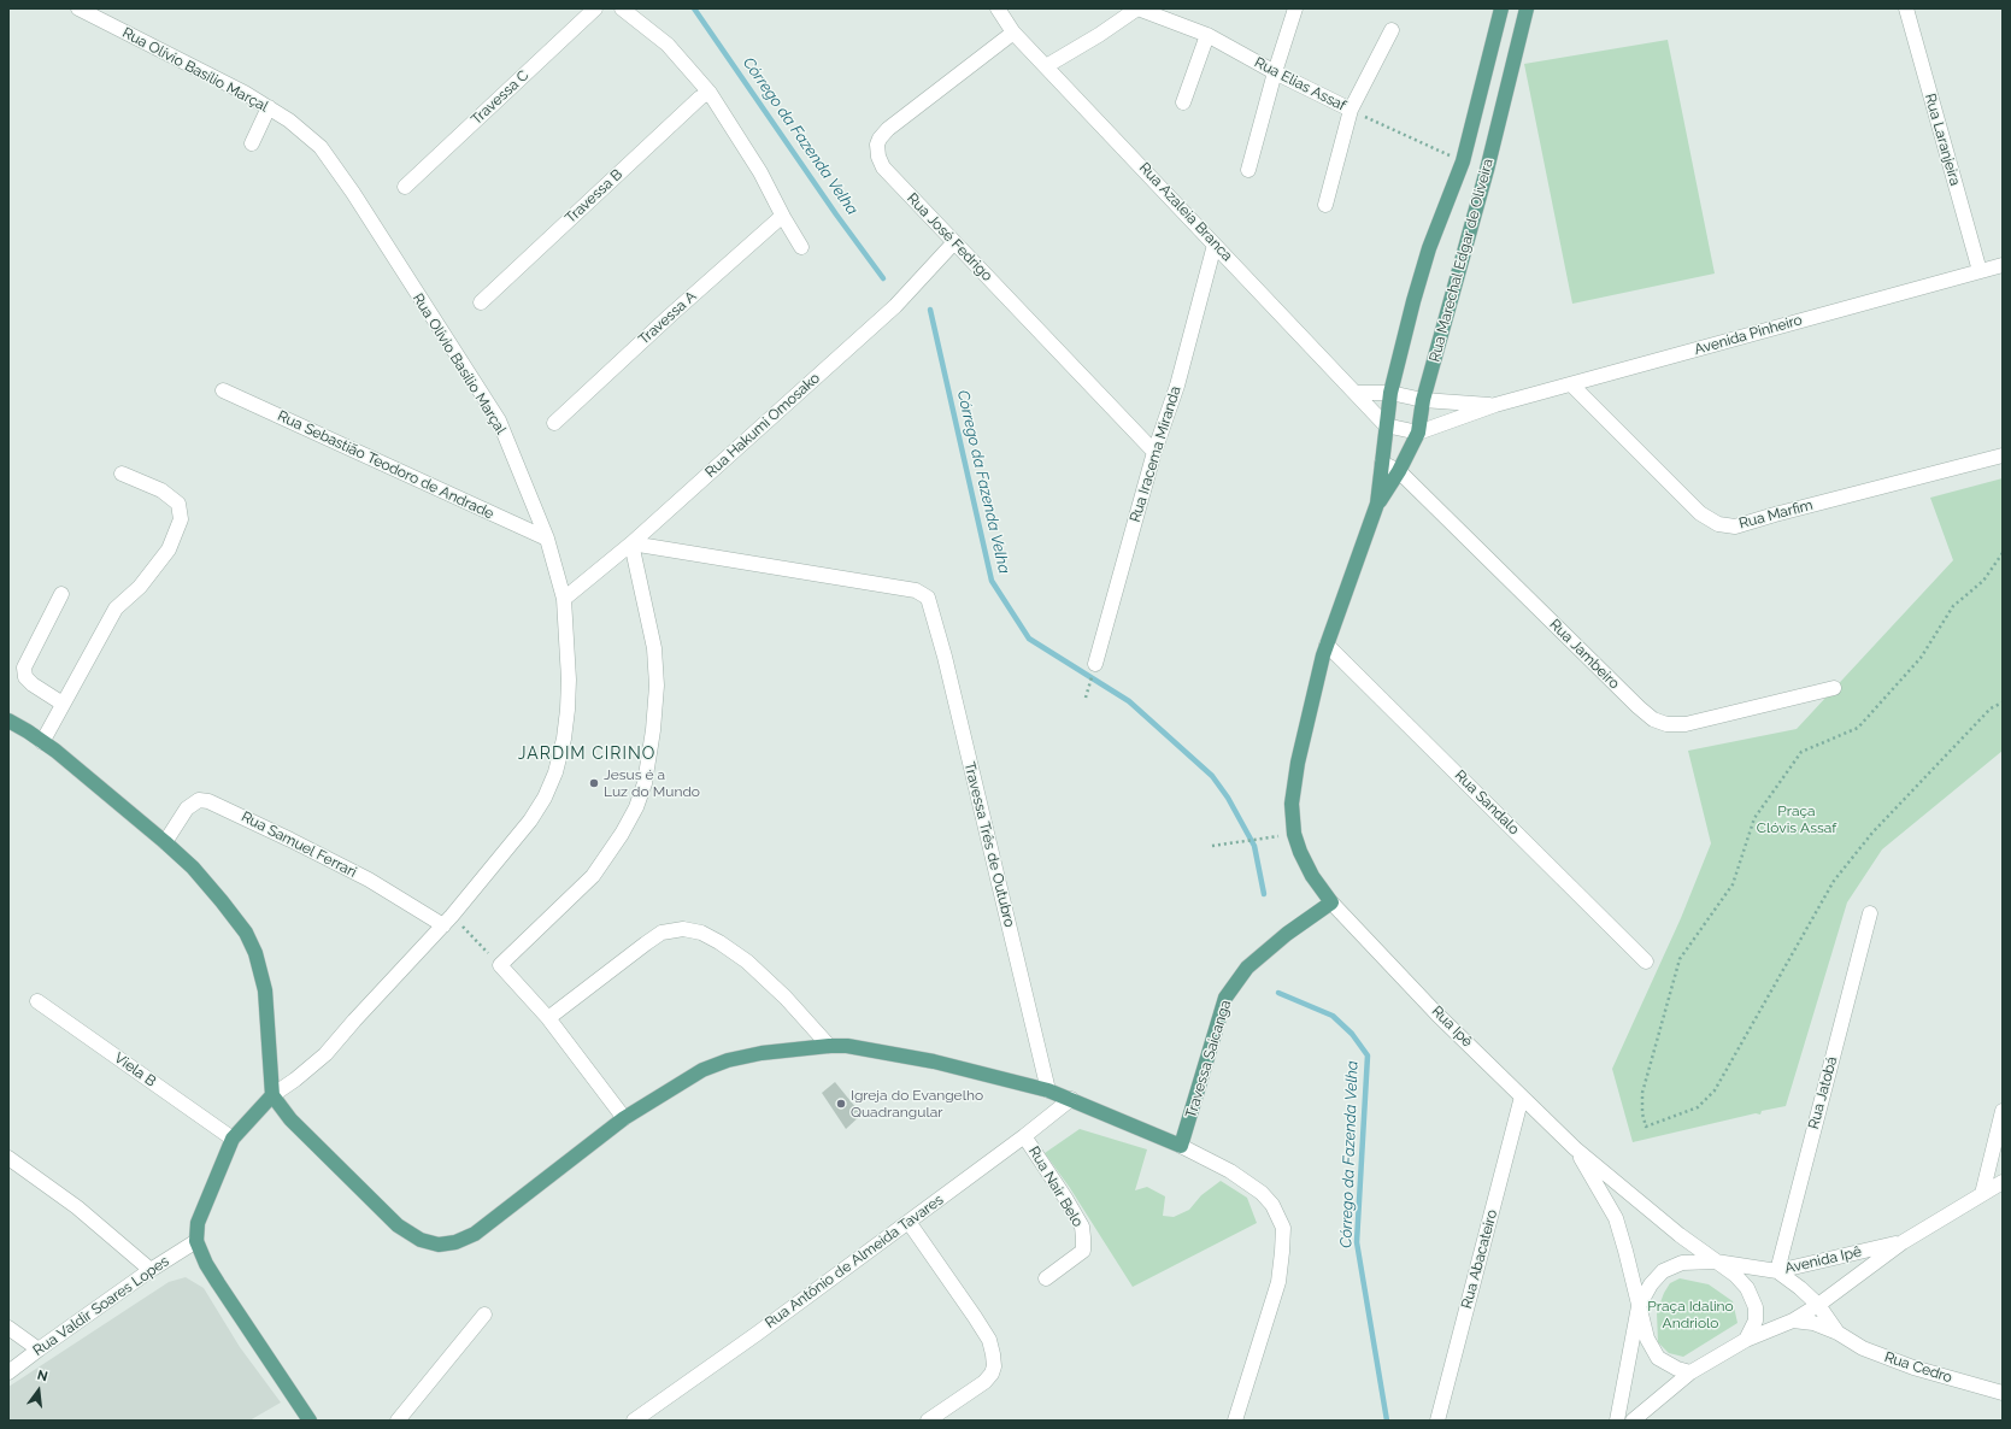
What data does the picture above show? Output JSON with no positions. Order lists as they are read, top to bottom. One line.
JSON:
{"streets":{"main road":["Rua Marechal Edgar de Oliveira","Travessa Saicanga"],"street":["Rua Olívio Basílio Marçal","Rua Elias Assaf","Travessa C","Rua Laranjeira","Travessa B","Rua Azaleia Branca","Rua José Fedrigo","Travessa A","Avenida Pinheiro","Rua Hakumi Omosako","Rua Iracema Miranda","Rua Sebastião Teodoro de Andrade","Rua Marfim","Rua Jambeiro","Rua Sandalo","Rua Samuel Ferrari","Travessa Três de Outubro","Rua Ipê","Viela B","Rua Jatobá","Rua Nair Belo","Rua Abacateiro","Avenida Ipê","Rua Antônio de Almeida Tavares","Rua Valdir Soares Lopes","Rua Cedro"]},"crossings":[["Rua Olívio Basílio Marçal","Rua Hakumi Omosako"],["Rua Olívio Basílio Marçal","Rua Sebastião Teodoro de Andrade"],["Rua Olívio Basílio Marçal","Rua Samuel Ferrari"],["Rua Elias Assaf","Rua Marechal Edgar de Oliveira"],["Rua Laranjeira","Avenida Pinheiro"],["Rua Azaleia Branca","Rua José Fedrigo"],["Rua Azaleia Branca","Rua Marechal Edgar de Oliveira"],["Rua Azaleia Branca","Rua Iracema Miranda"],["Rua José Fedrigo","Rua Hakumi Omosako"],["Rua José Fedrigo","Rua Iracema Miranda"],["Rua Marechal Edgar de Oliveira","Avenida Pinheiro"],["Rua Marechal Edgar de Oliveira","Rua Jambeiro"],["Rua Marechal Edgar de Oliveira","Rua Sandalo"],["Rua Marechal Edgar de Oliveira","Rua Ipê"],["Rua Marechal Edgar de Oliveira","Travessa Saicanga"],["Avenida Pinheiro","Rua Marfim"],["Rua Hakumi Omosako","Travessa Três de Outubro"],["Rua Ipê","Travessa Saicanga"],["Rua Ipê","Rua Abacateiro"],["Rua Ipê","Avenida Ipê"],["Rua Jatobá","Avenida Ipê"],["Rua Jatobá","Rua Cedro"],["Rua Nair Belo","Rua Antônio de Almeida Tavares"],["Avenida Ipê","Rua Cedro"]],"districts":["JARDIM CIRINO"],"water":["Córrego da Fazenda Velha"],"parks":["Praça Clóvis Assaf","Praça Idalino Andriolo"],"places":["Jesus é a Luz do Mundo","Igreja do Evangelho Quadrangular"],"north":"top"}
